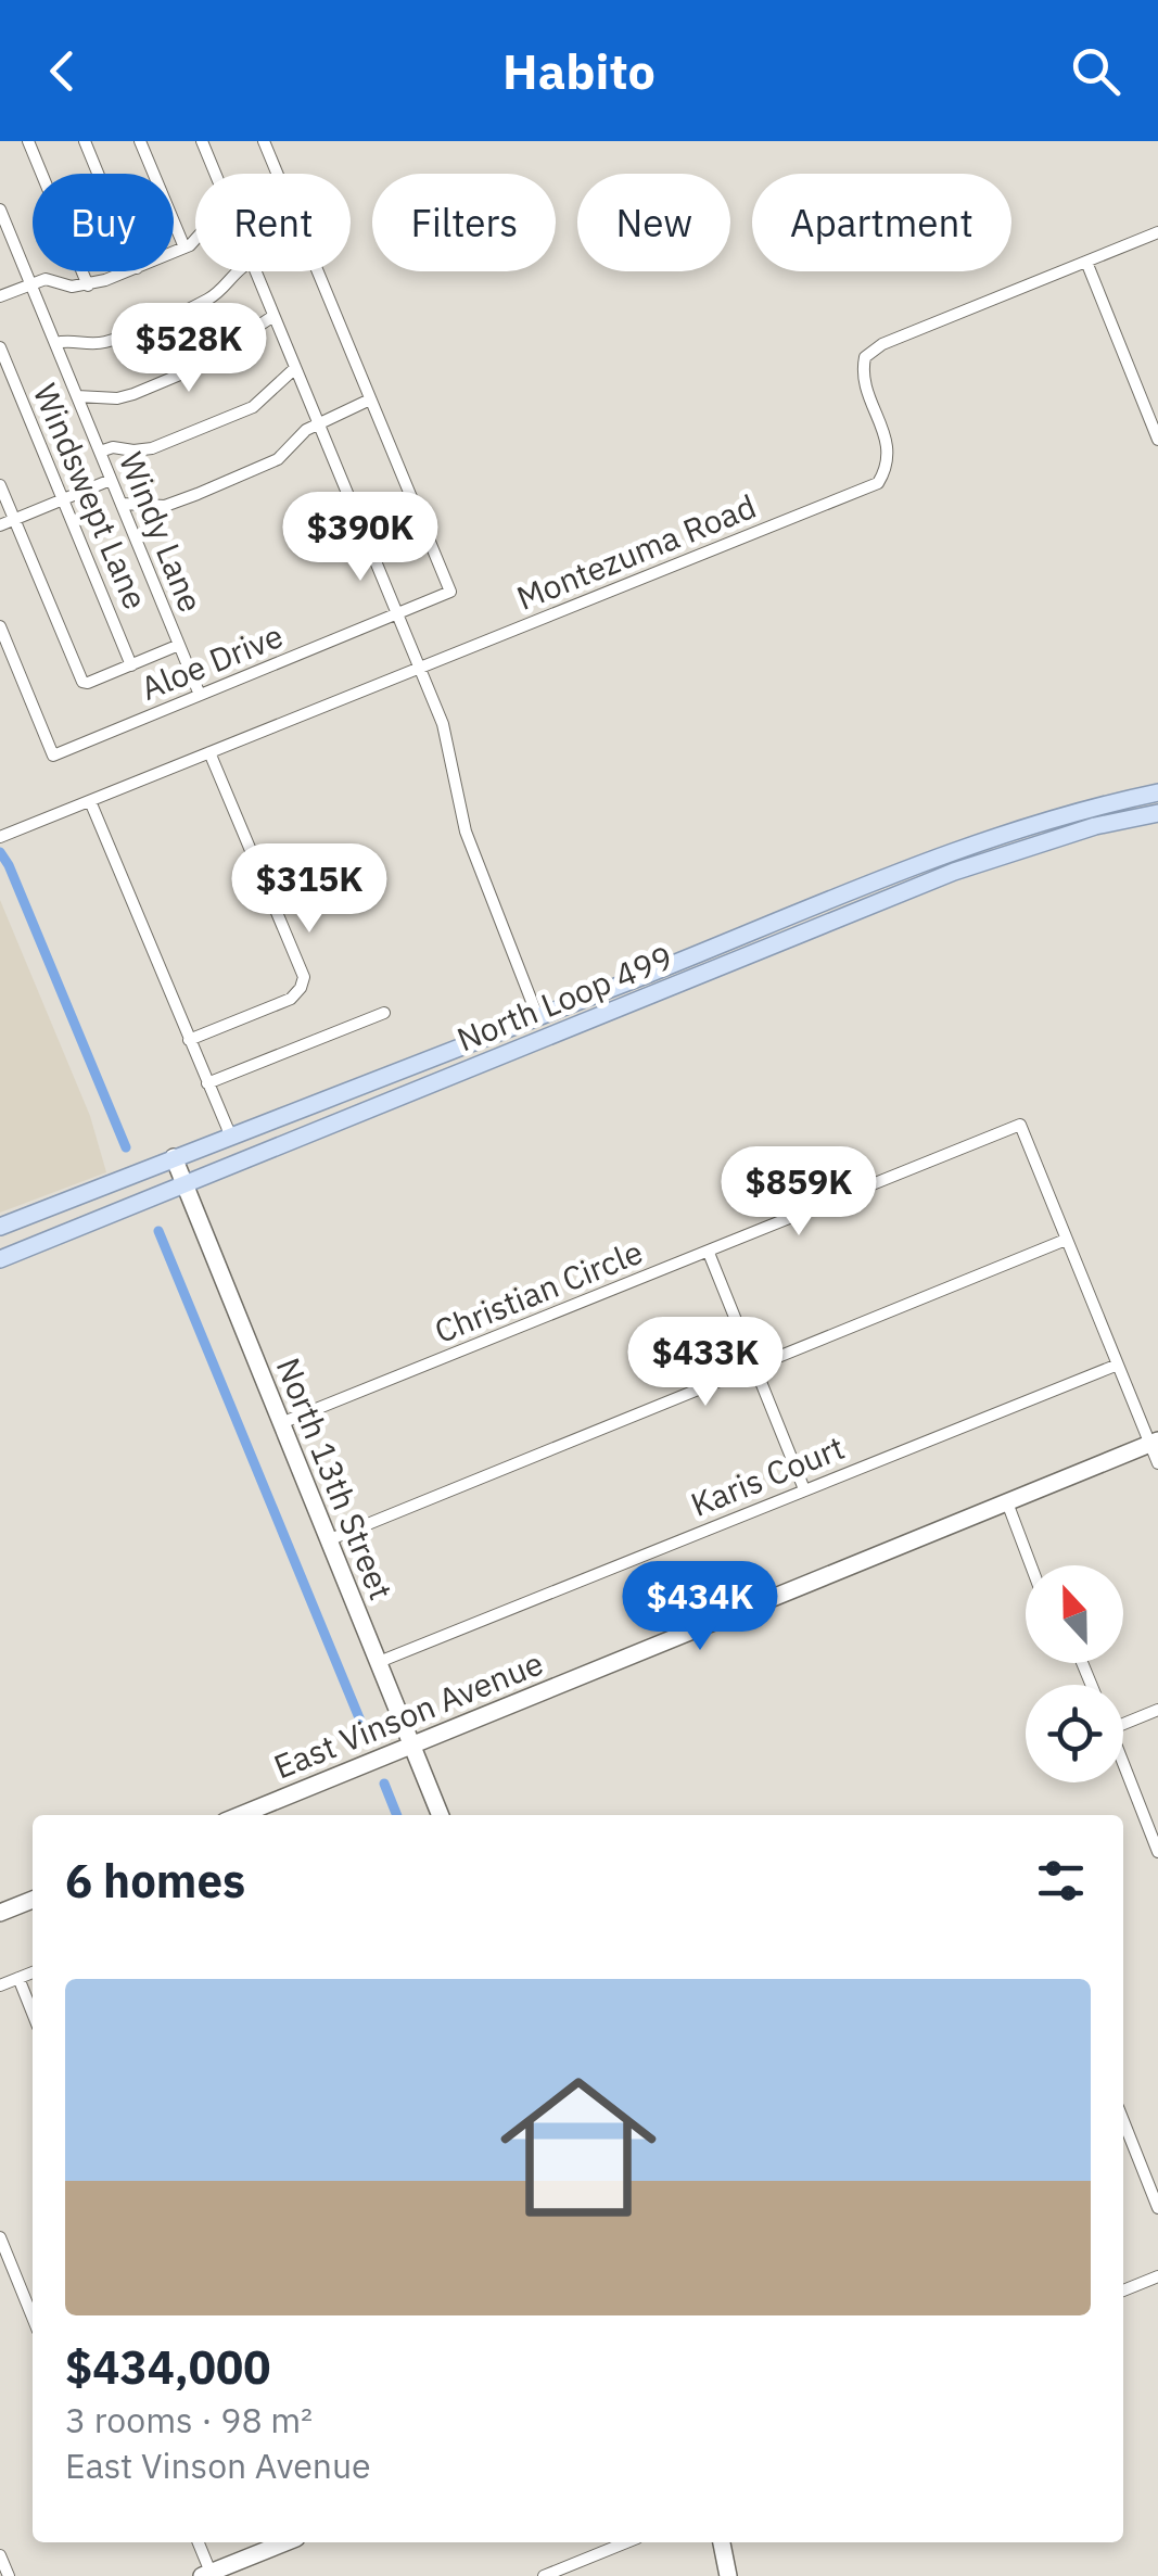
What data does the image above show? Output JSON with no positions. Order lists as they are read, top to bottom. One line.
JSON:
{"streets":{"main road":["North Loop 499"],"street":["Windswept Lane","Windy Lane","Montezuma Road","Aloe Drive","Christian Circle","Karis Court","North 13th Street","East Vinson Avenue"]},"crossings":[["Windy Lane","Aloe Drive"],["North Loop 499","North 13th Street"],["Christian Circle","Karis Court"],["Christian Circle","North 13th Street"],["Christian Circle","East Vinson Avenue"],["Karis Court","North 13th Street"],["North 13th Street","East Vinson Avenue"]],"north":"top","page":{"header":"Habito","chip":["Buy","Rent","Filters","New","Apartment"],"price":["$528K","$390K","$315K","$859K","$433K","$434K"],"heading":"6 homes","list":[{"name":"$434,000","note":"3 rooms · 98 m² · East Vinson Avenue"}]}}
